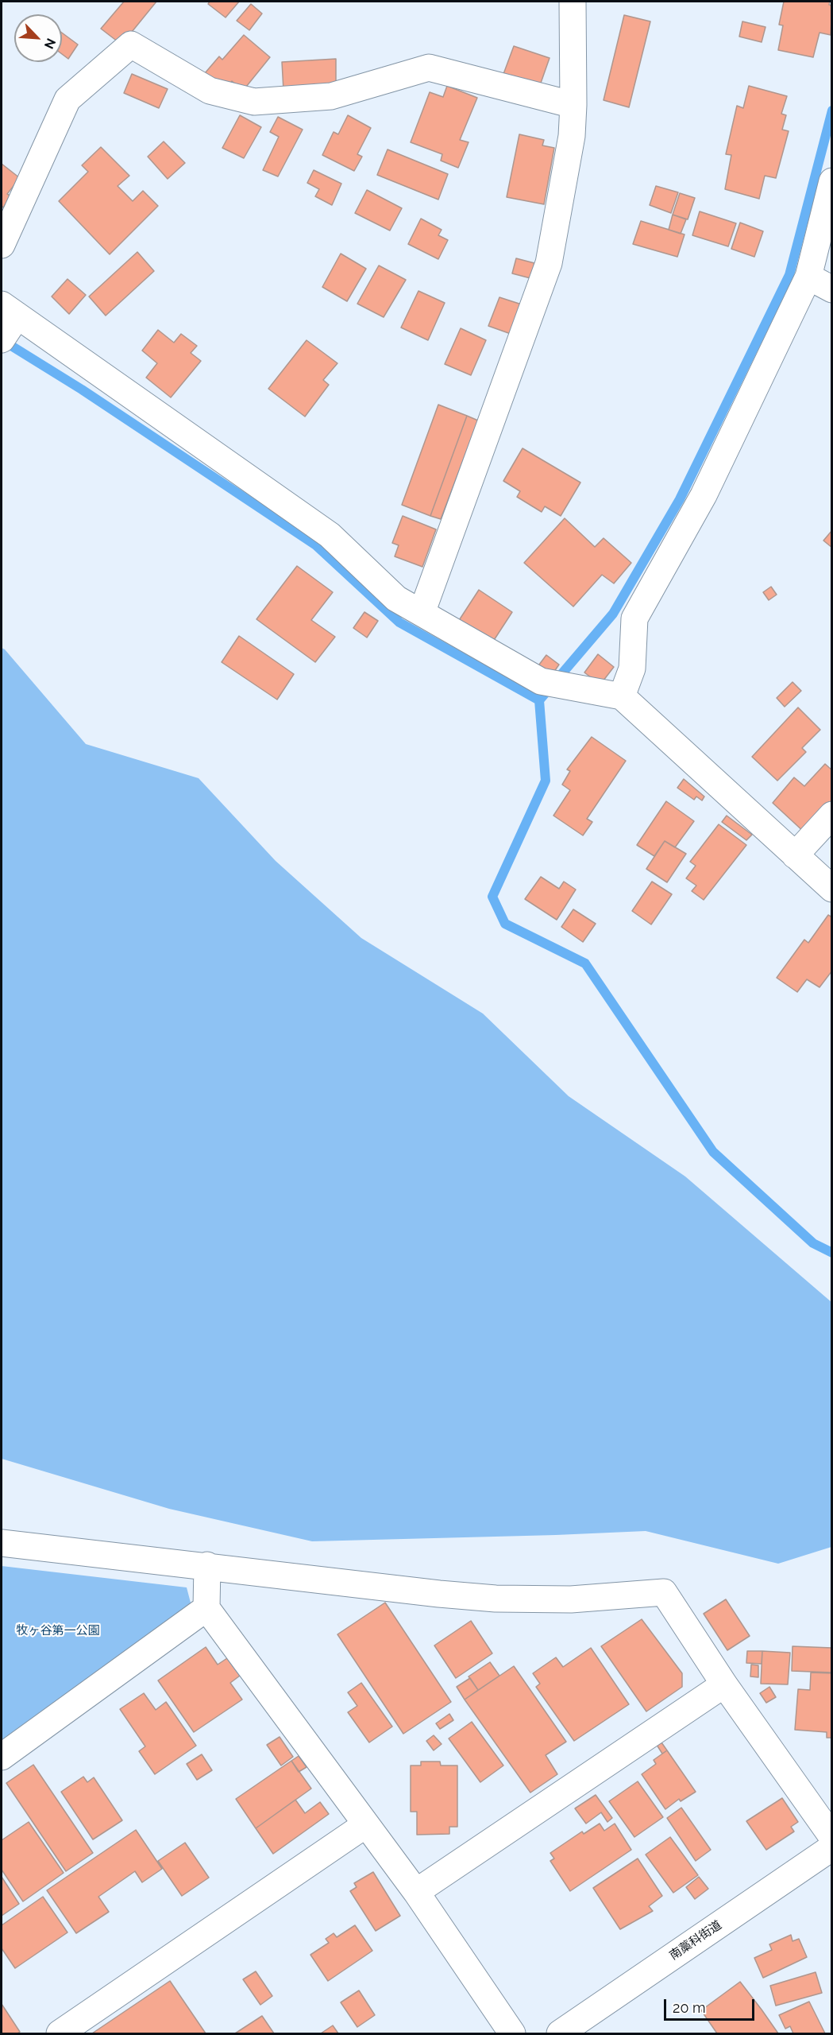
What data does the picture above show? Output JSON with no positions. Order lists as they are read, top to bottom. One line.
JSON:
{"streets":{"street":["南藁科街道"]},"parks":["牧ヶ谷第一公園"],"scale_bar":"20 m","north":"bottom right"}
